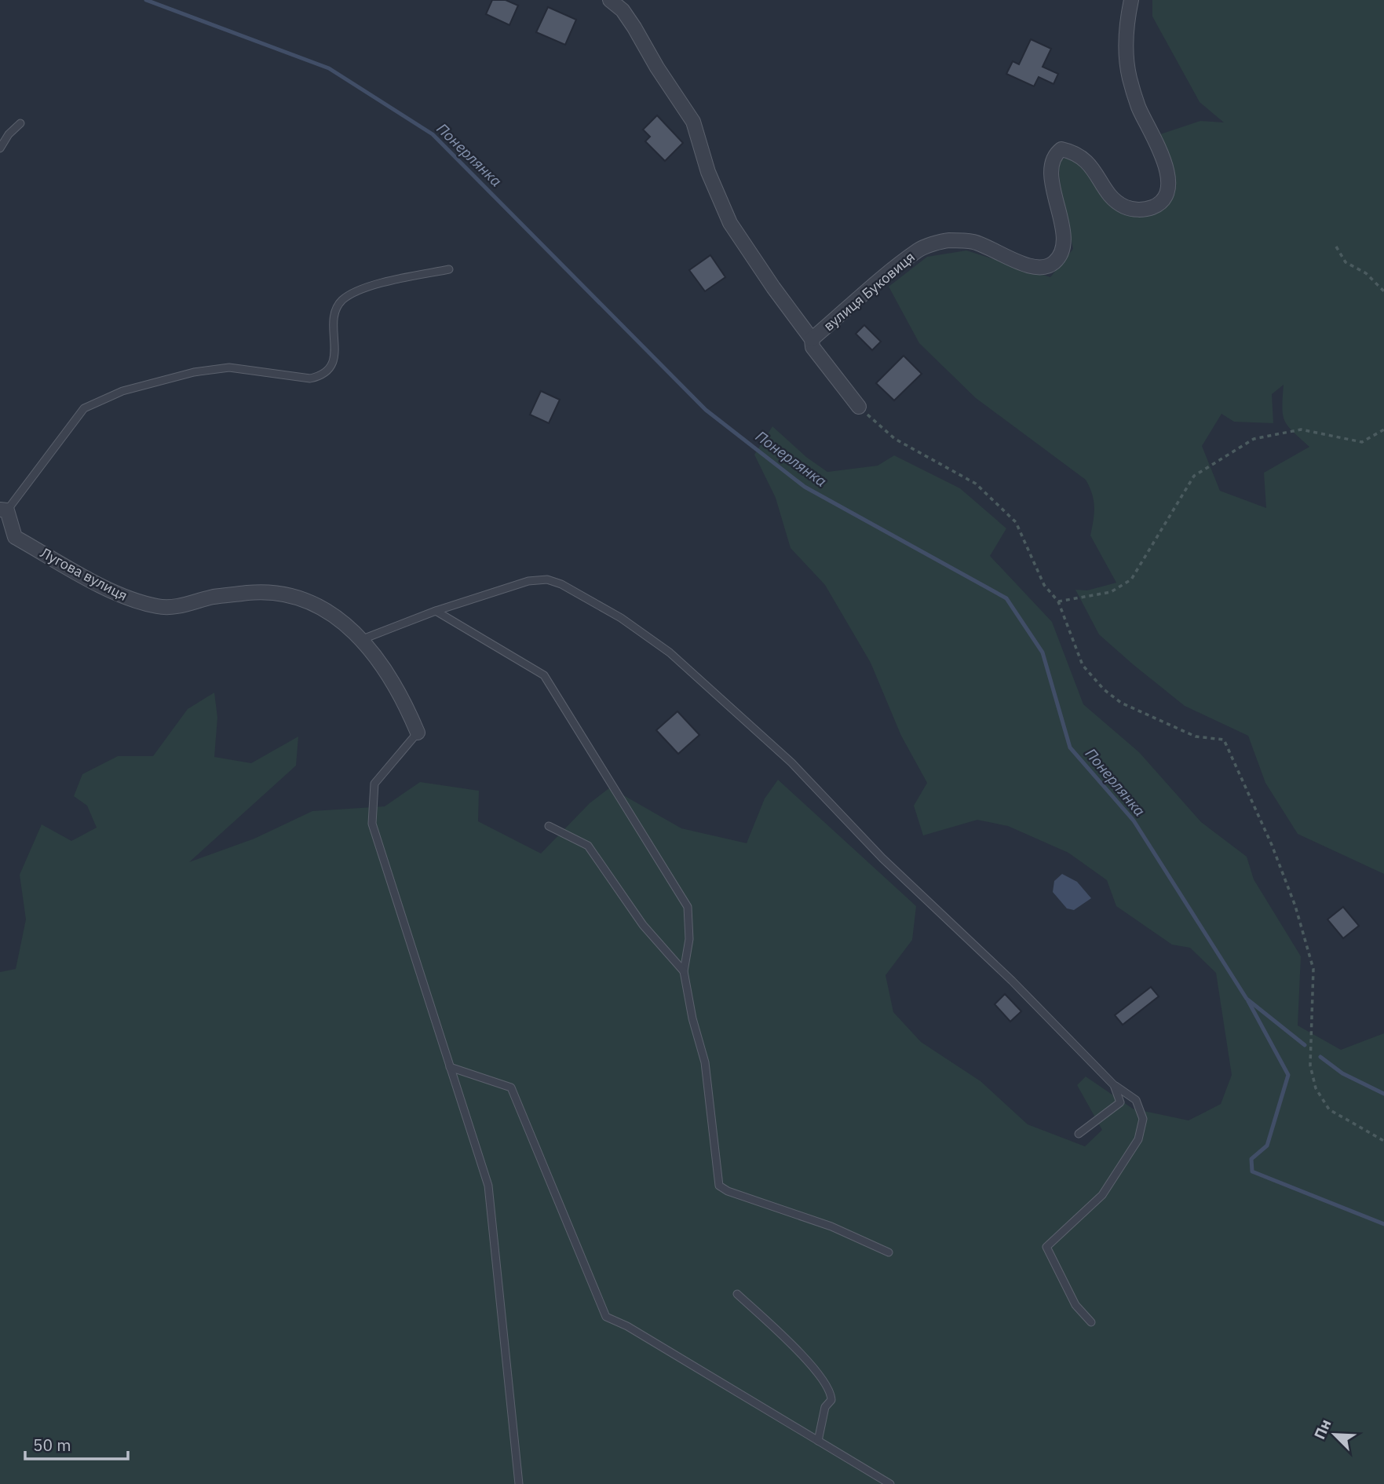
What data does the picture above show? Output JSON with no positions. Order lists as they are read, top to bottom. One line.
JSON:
{"streets":{"street":["вулиця Буковиця","Лугова вулиця"]},"water":["Понерлянка"],"scale_bar":"50 m","north":"top left"}
